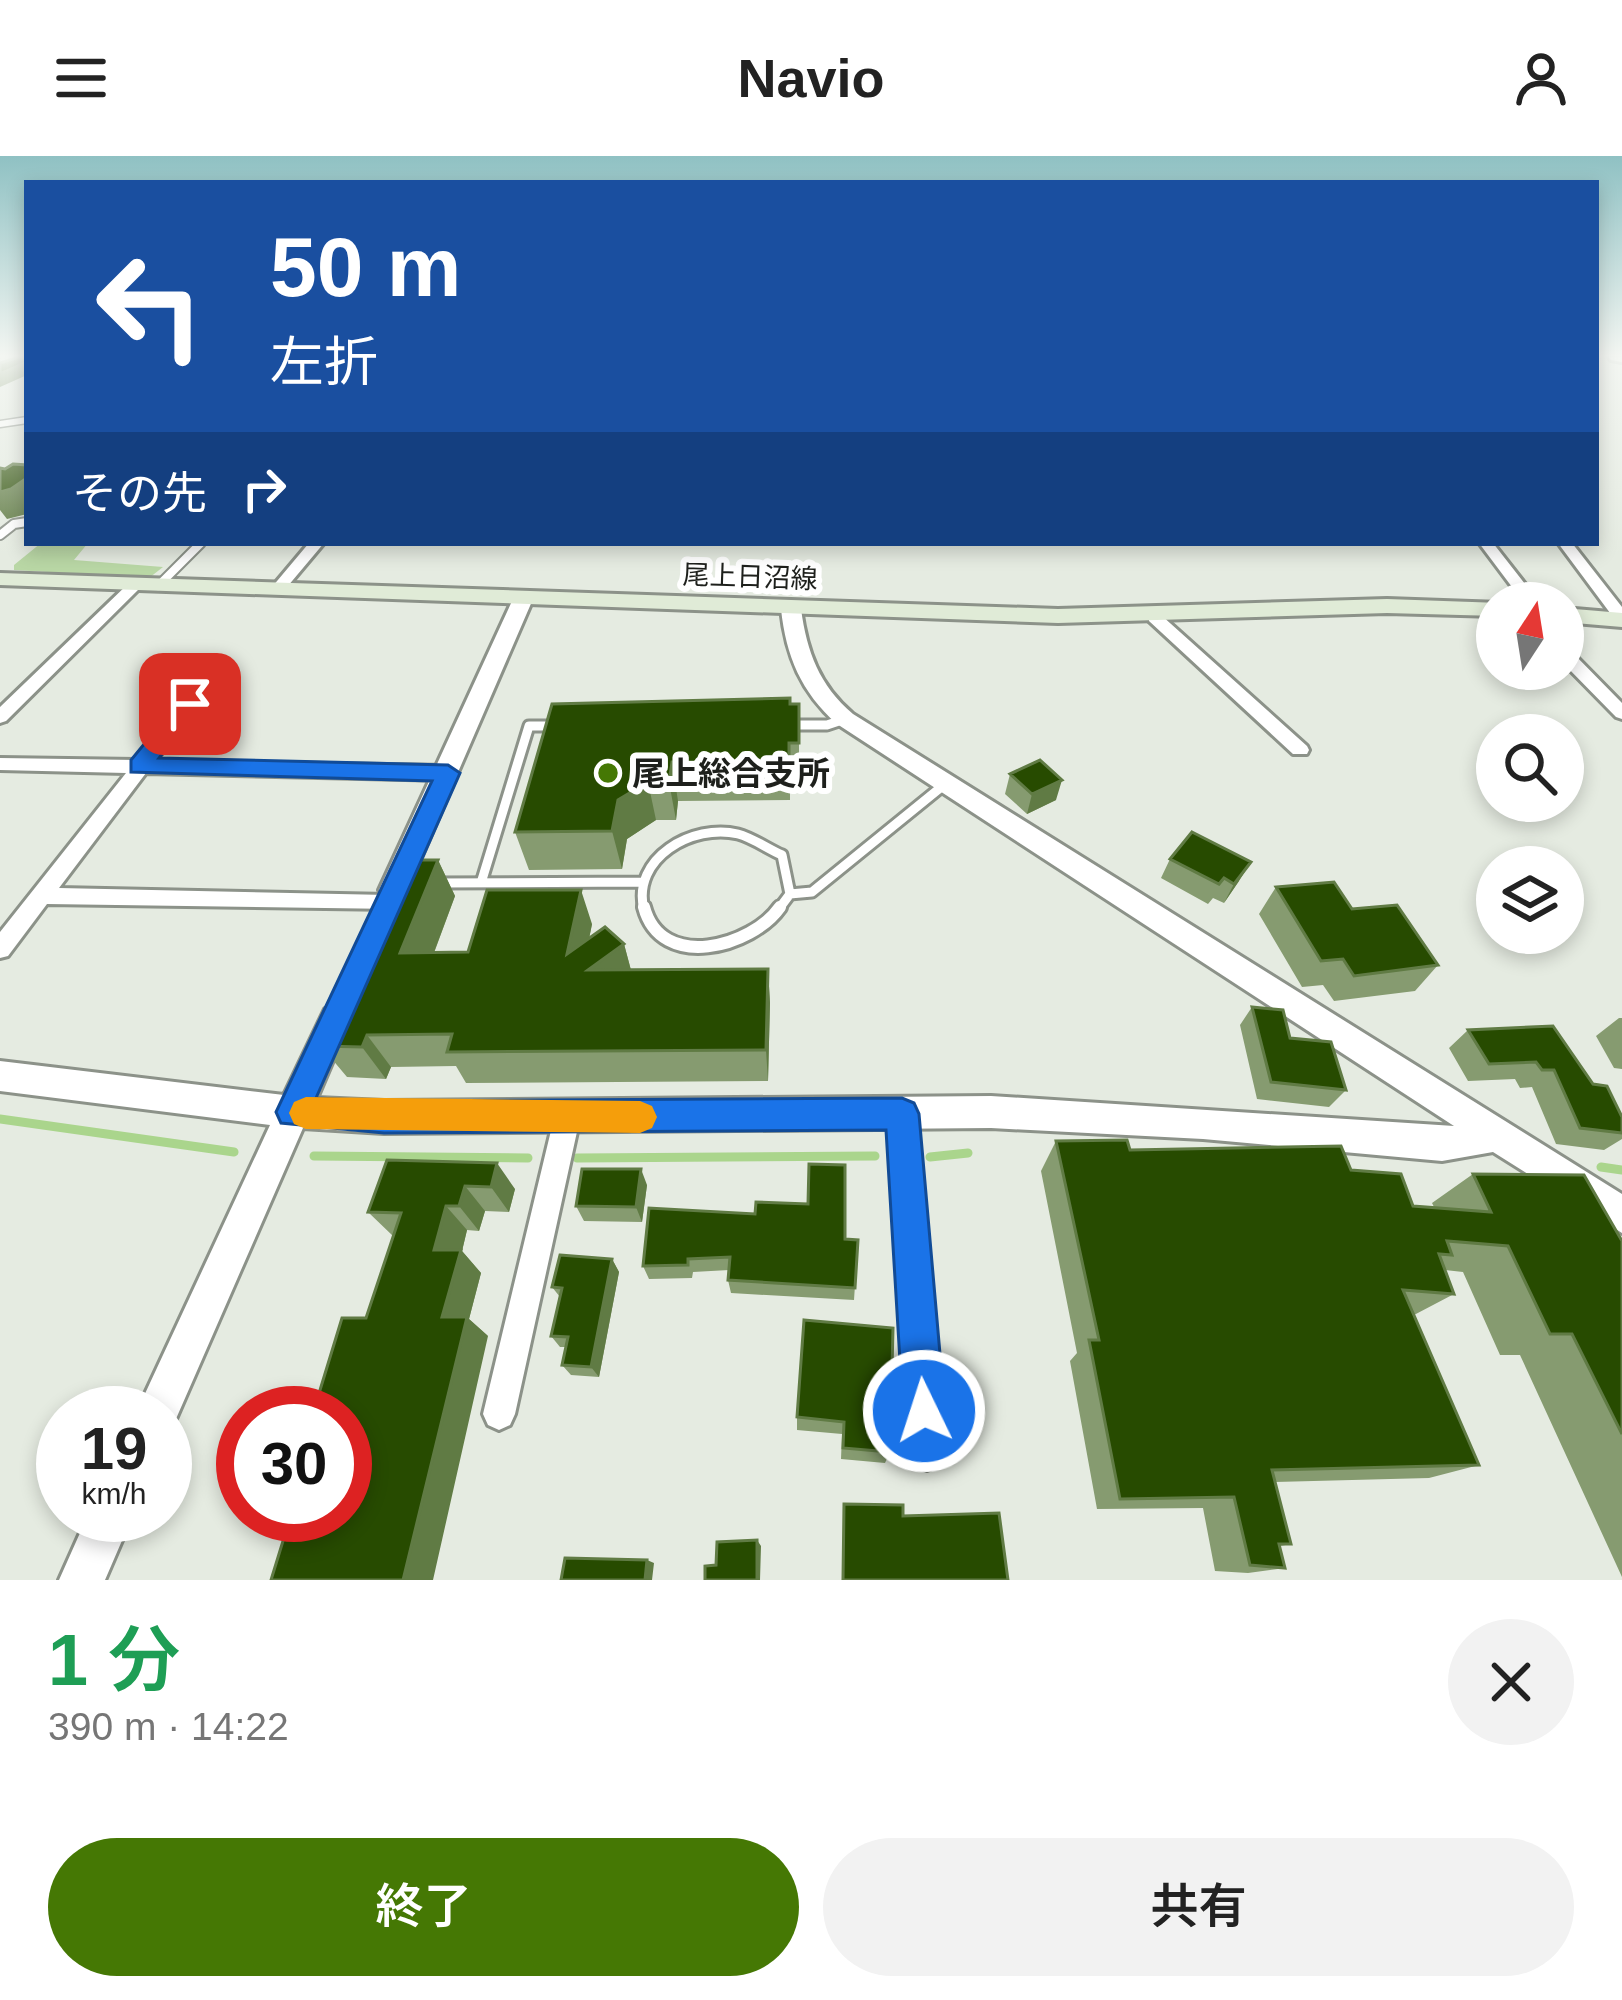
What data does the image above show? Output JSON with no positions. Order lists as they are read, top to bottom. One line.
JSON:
{"streets":{"main road":["尾上日沼線"]},"places":["尾上総合支所"],"north":"top","page":{"header":"Navio","turn":["50 m","左折"],"then":"その先","speed":"19 km/h","limit":"30","heading":["1 分","390 m · 14:22"],"buttons":["終了","共有"]}}
